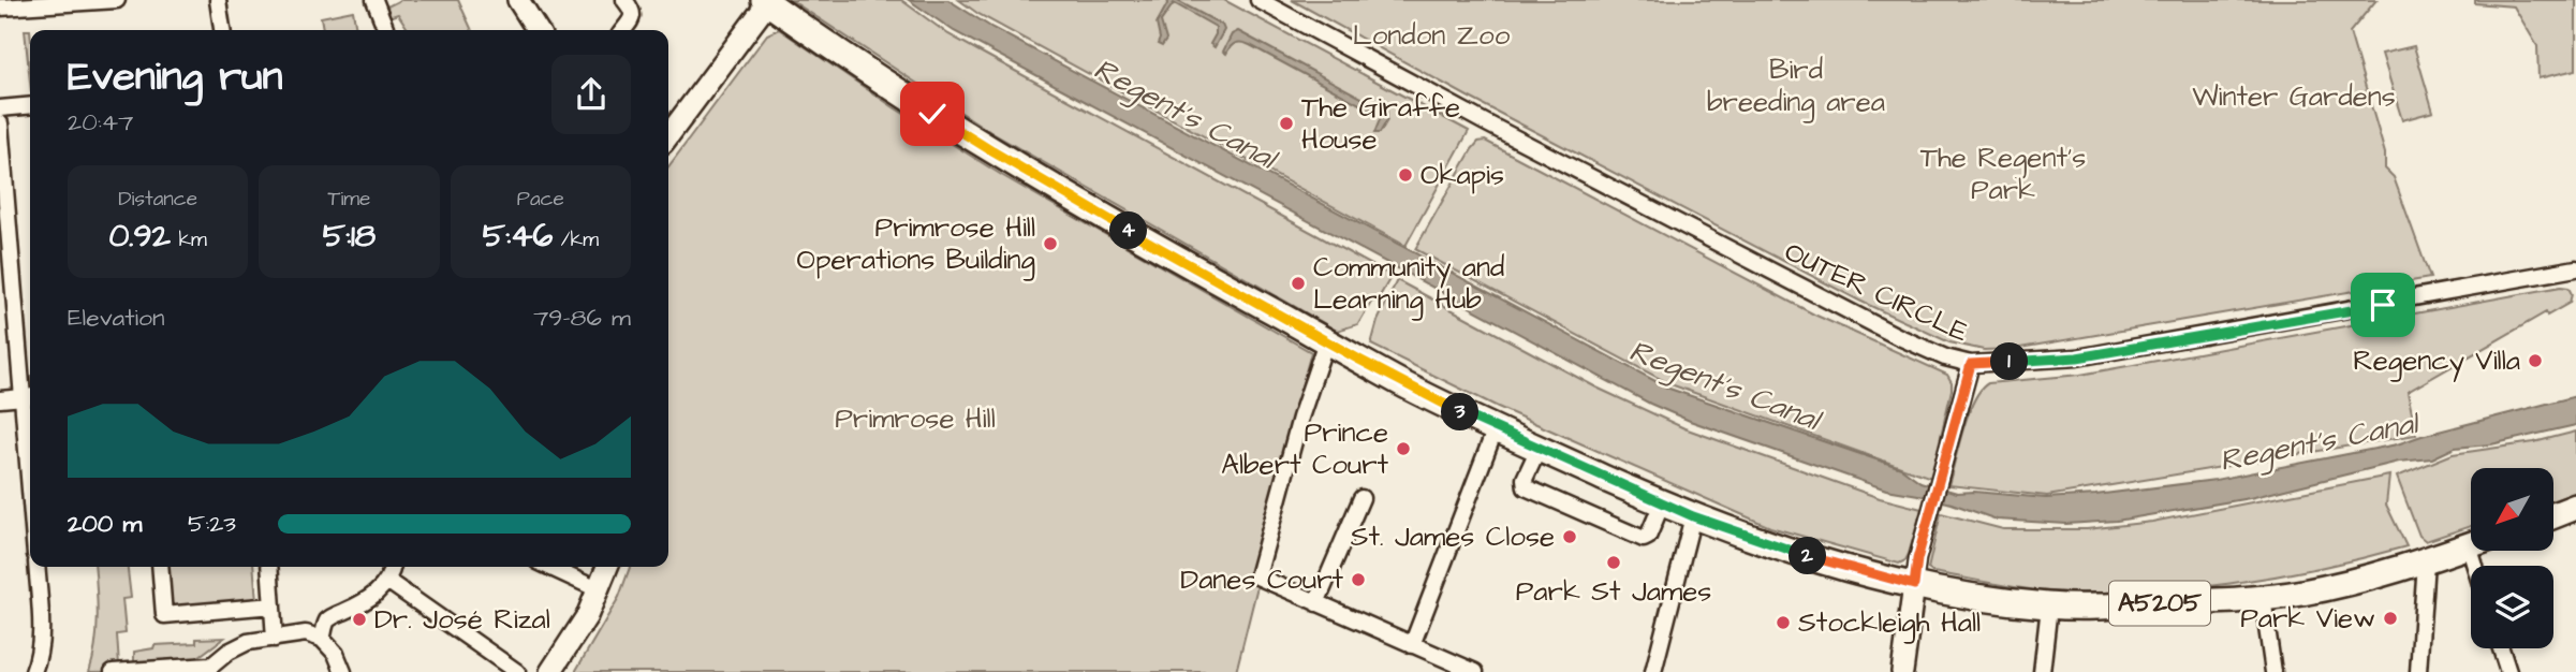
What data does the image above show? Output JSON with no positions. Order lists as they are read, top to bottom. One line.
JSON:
{"streets":{"main road":["A5205"],"street":["OUTER CIRCLE"]},"water":["Regent's Canal"],"parks":["London Zoo","Bird breeding area","Winter Gardens","The Regent's Park","Primrose Hill"],"places":["The Giraffe House","Okapis","Primrose Hill Operations Building","Community and Learning Hub","Regency Villa","Prince Albert Court","St. James Close","Park St James","Danes Court","Park View","Dr. José Rizal","Stockleigh Hall"],"north":"bottom left","page":{"heading":["Evening run","20:47"],"stats":[["Distance","0.92 km"],["Time","5:18"],["Pace","5:46 /km"]],"pins":["4","1","3","2"],"chart":["Elevation","79–86 m"],"list":[{"name":"200 m","note":"5:23"}]}}
